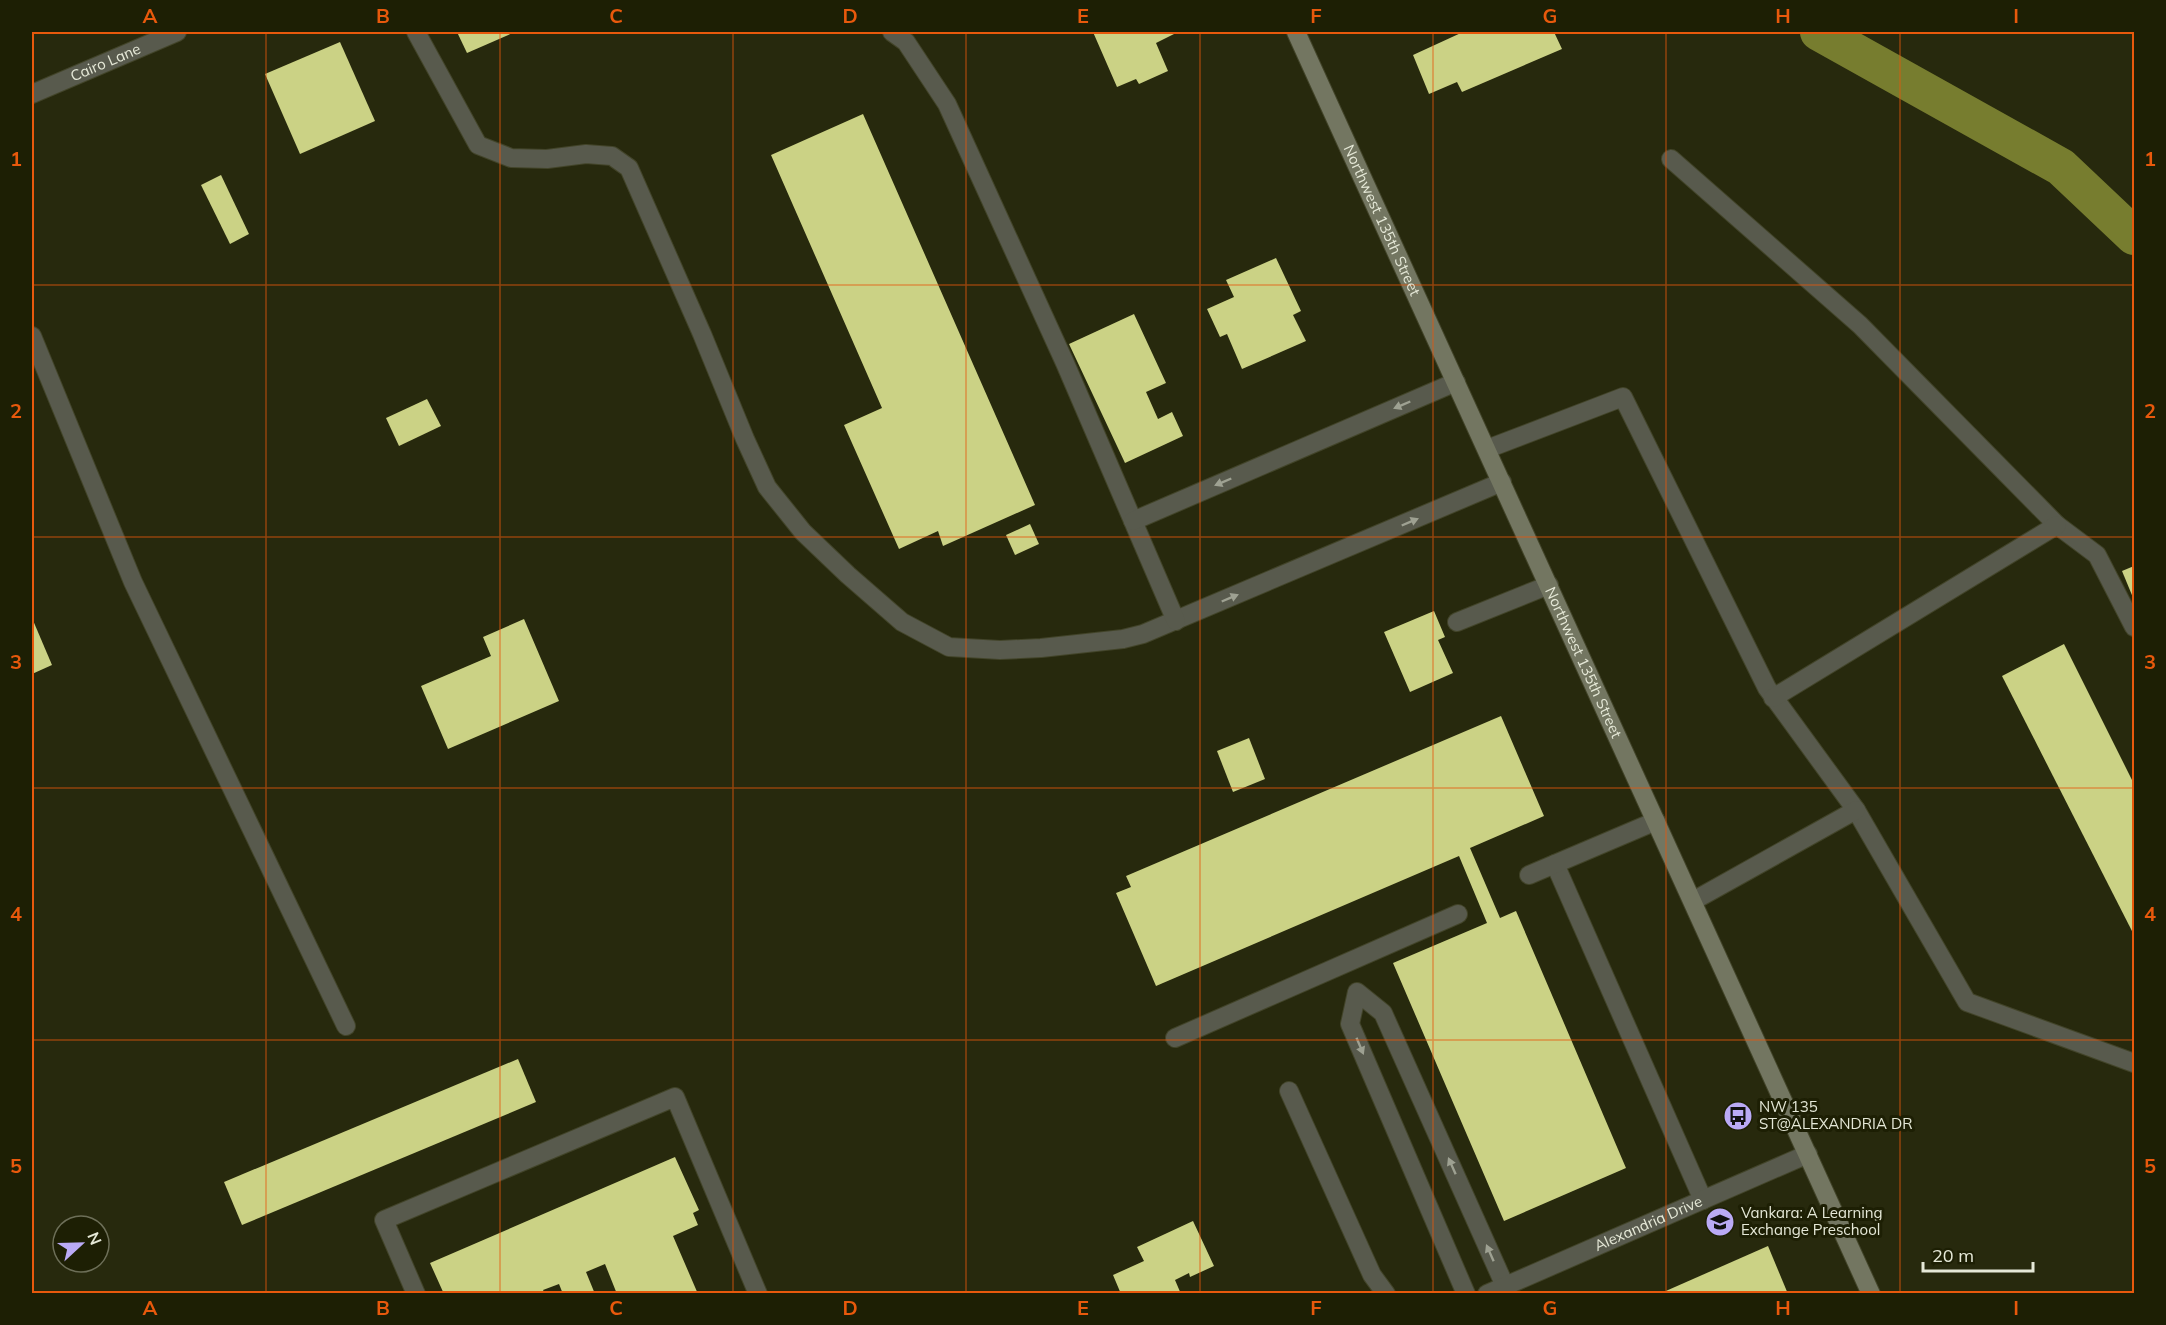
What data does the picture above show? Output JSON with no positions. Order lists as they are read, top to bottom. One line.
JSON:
{"streets":{"main road":["Northwest 135th Street"],"street":["Cairo Lane","Alexandria Drive"]},"crossings":[["Northwest 135th Street","Alexandria Drive"]],"places":{"bus stop":["NW 135 ST@ALEXANDRIA DR"],"school or university":["Vankara: A Learning Exchange Preschool"]},"scale_bar":"20 m","north":"right","grid":{"columns":["A","B","C","D","E","F","G","H","I"],"rows":["1","2","3","4","5"]}}
